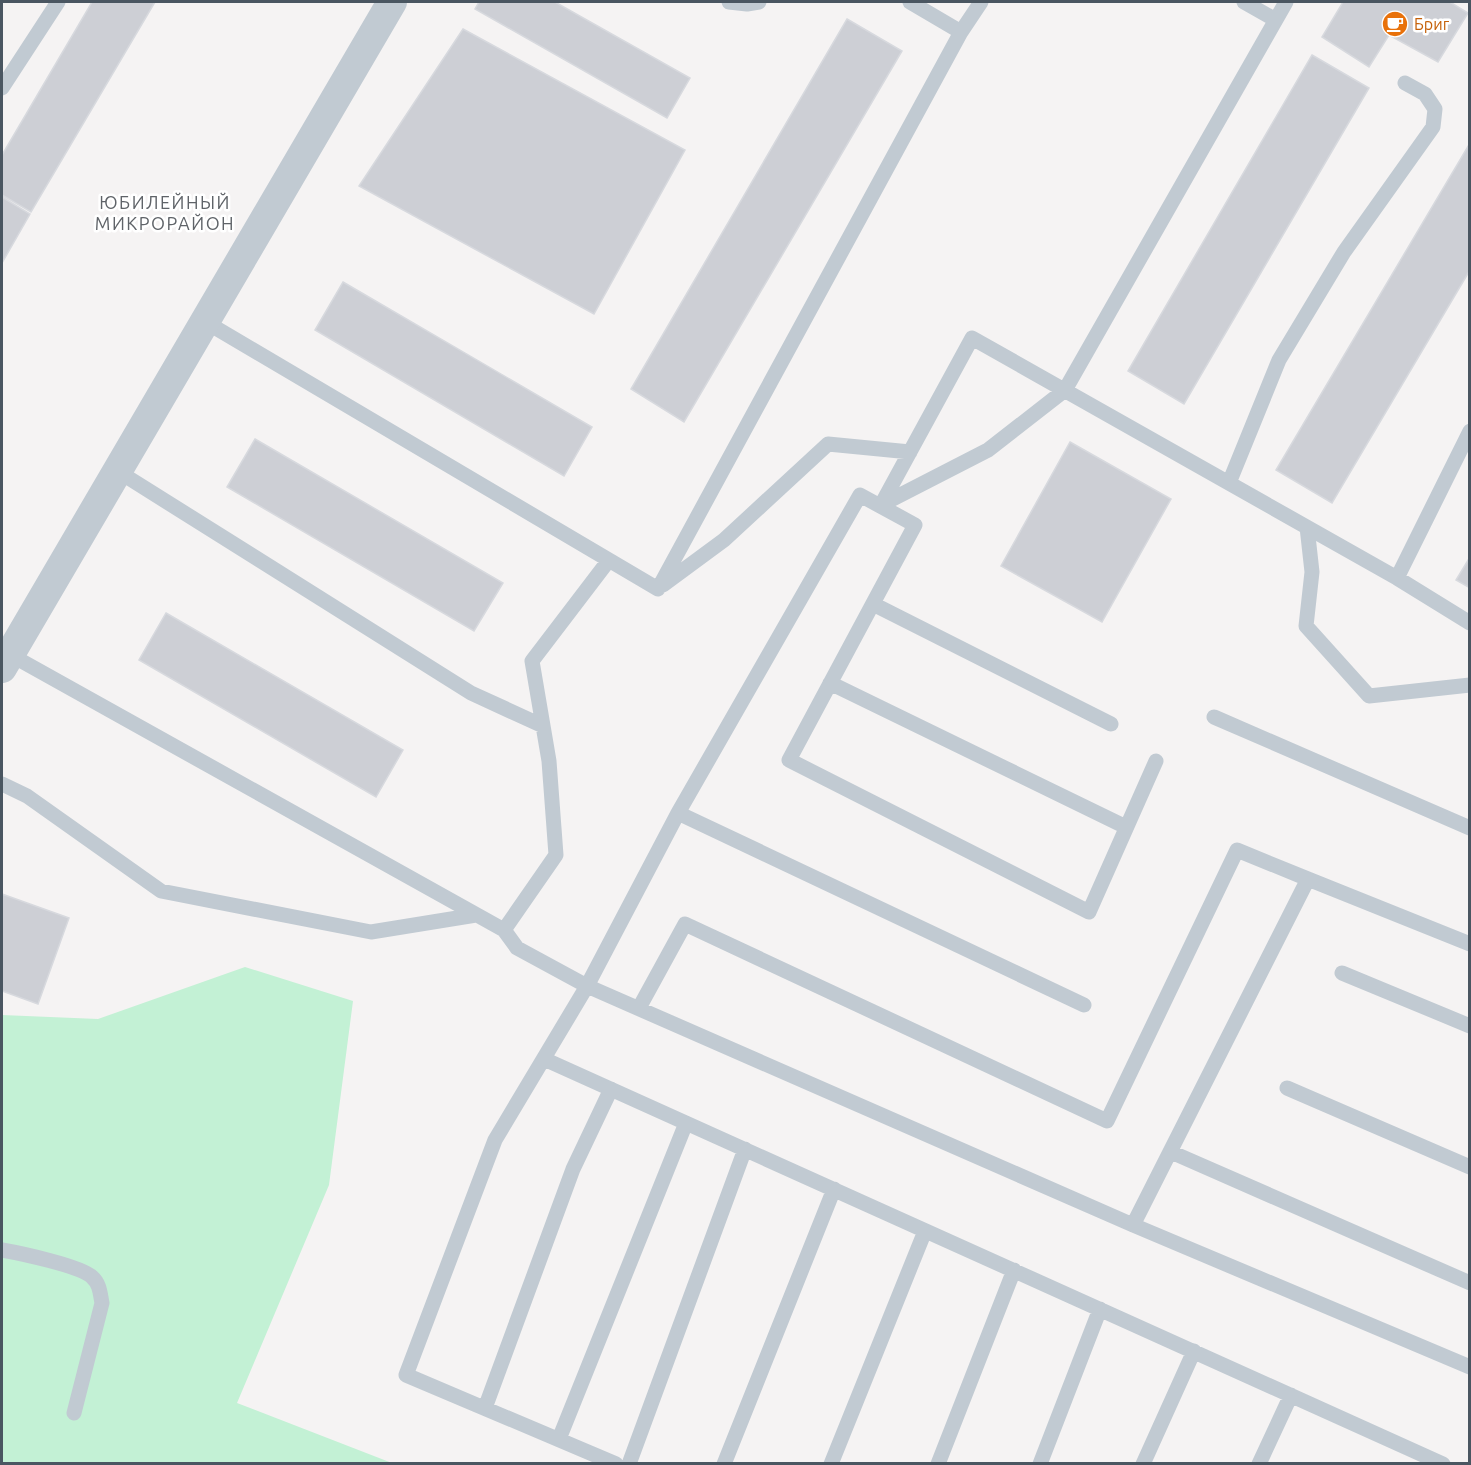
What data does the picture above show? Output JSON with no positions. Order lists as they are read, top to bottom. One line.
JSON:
{"districts":["ЮБИЛЕЙНЫЙ МИКРОРАЙОН"],"places":{"cafe":["Бриг"]}}
